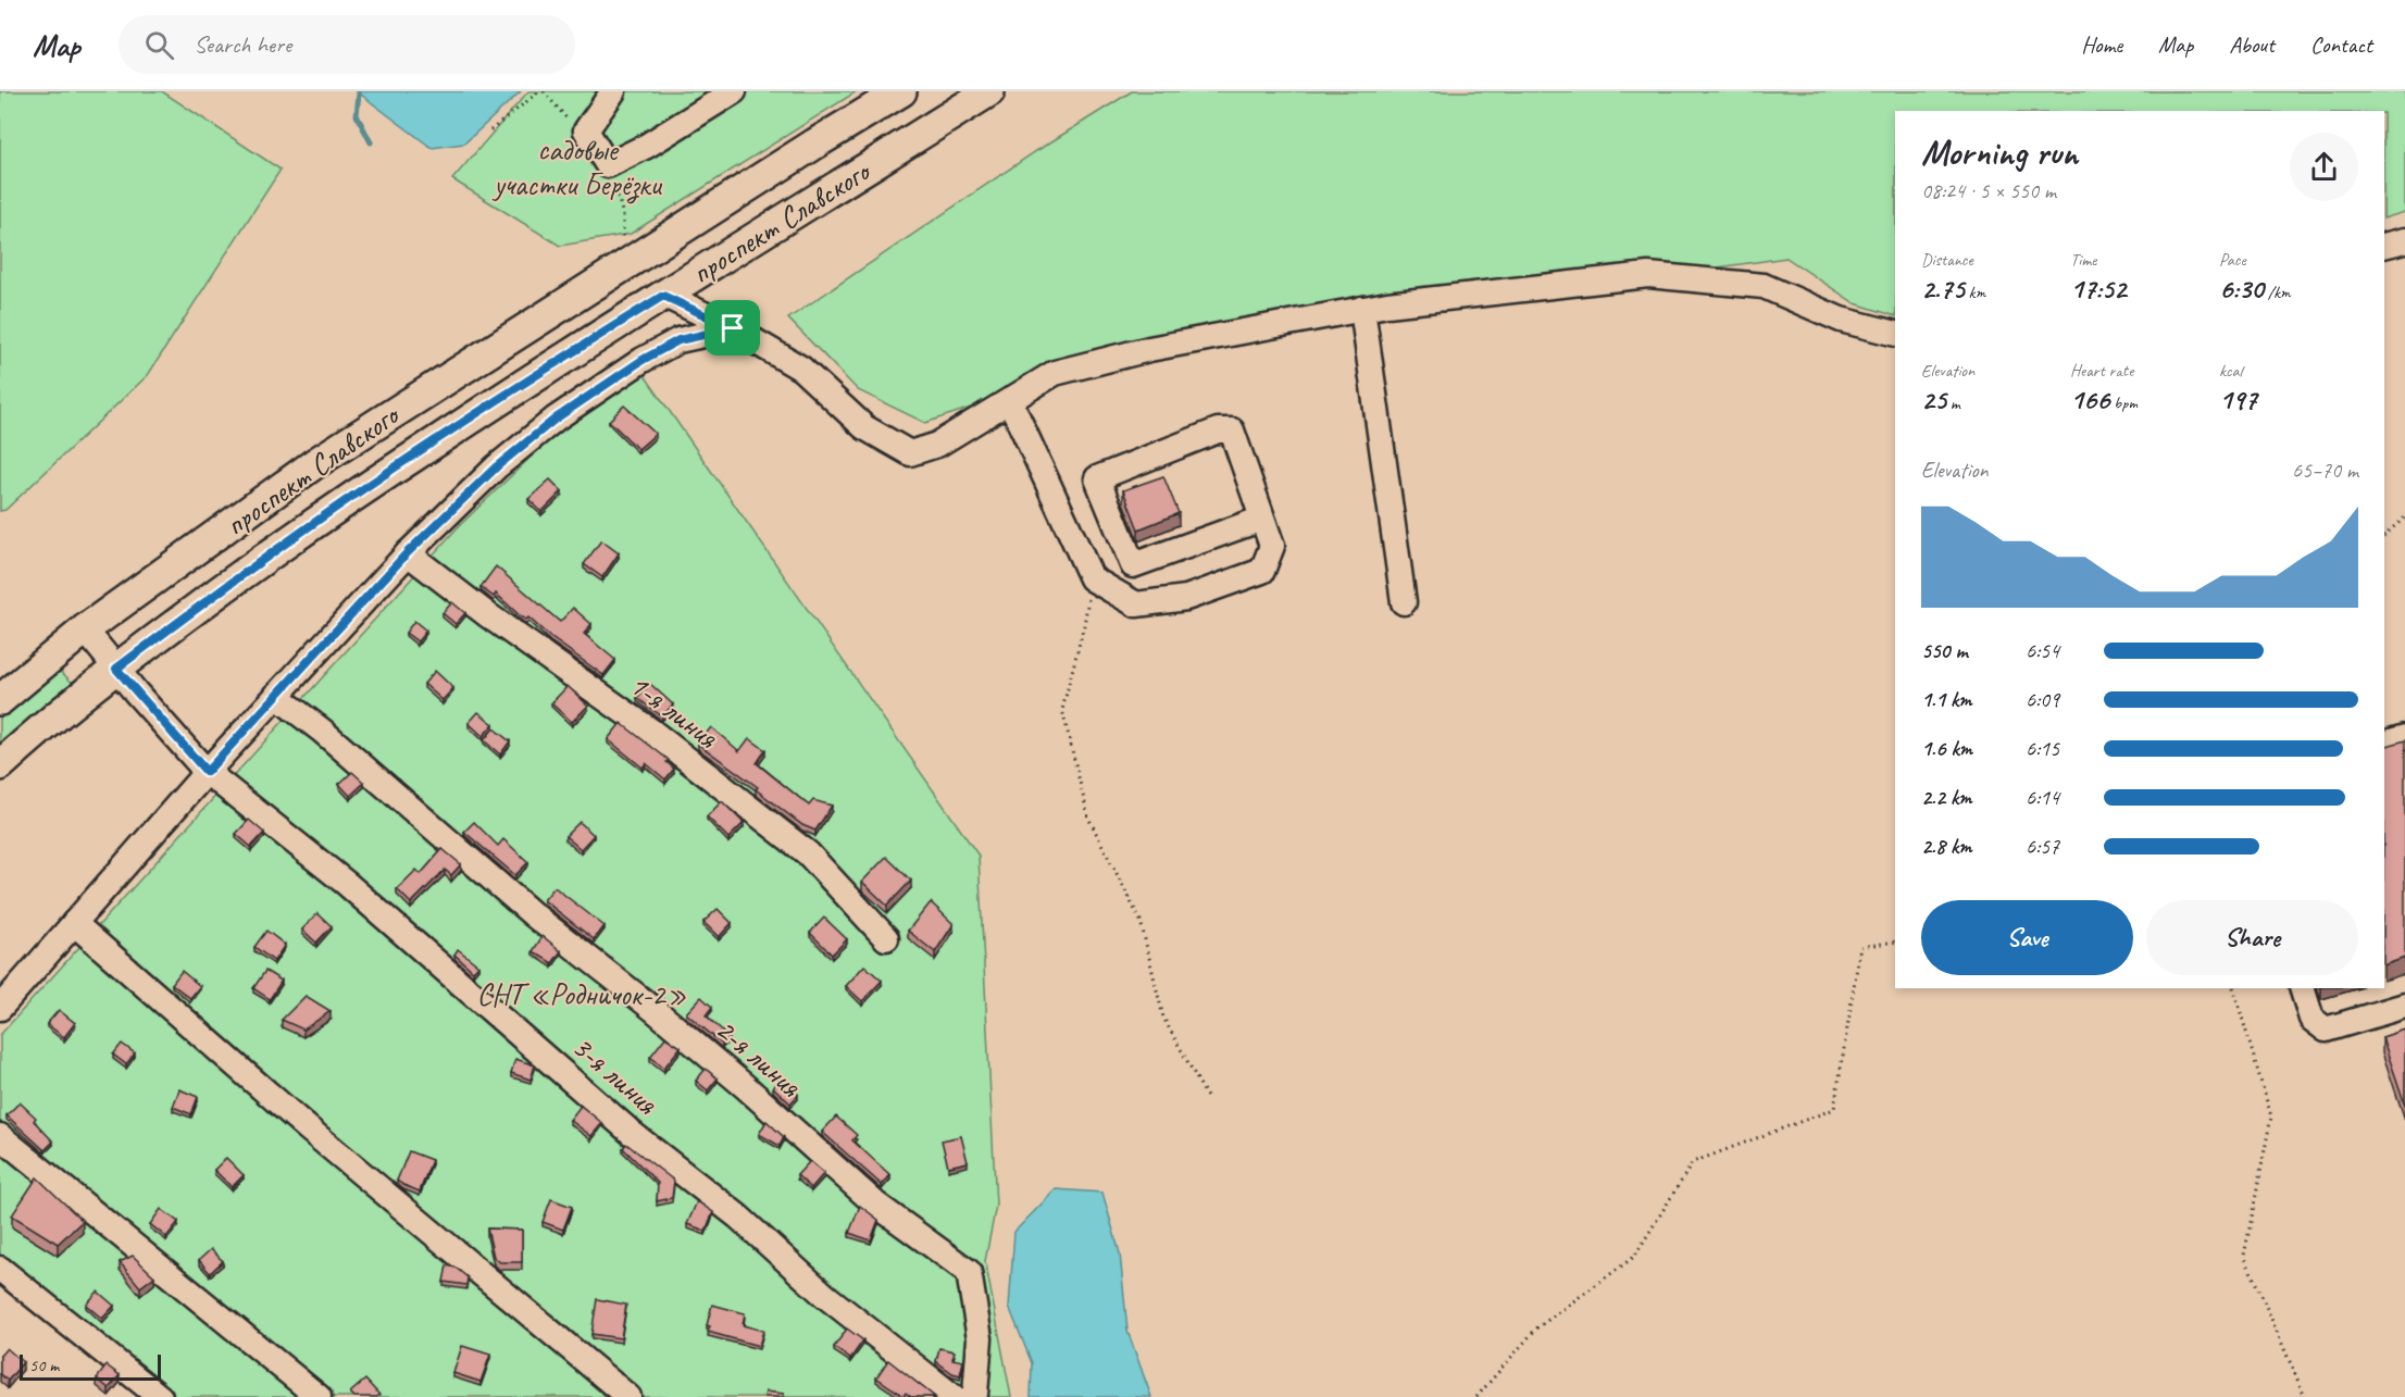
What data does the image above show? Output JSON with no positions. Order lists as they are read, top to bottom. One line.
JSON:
{"streets":{"main road":["проспект Славского"],"street":["1-я линия","2-я линия","3-я линия"]},"crossings":[["проспект Славского","3-я линия"]],"parks":["садовые участки Берёзки","СНТ «Родничок-2»"],"scale_bar":"50 m","page":{"header":"Map","search":"Search here","nav":["Home","Map","About","Contact"],"heading":["Morning run","08:24 · 5 × 550 m"],"stats":[["Distance","2.75 km"],["Time","17:52"],["Pace","6:30 /km"],["Elevation","25 m"],["Heart rate","166 bpm"],["kcal","197"]],"chart":["Elevation","65–70 m"],"list":[{"name":"550 m","note":"6:54"},{"name":"1.1 km","note":"6:09"},{"name":"1.6 km","note":"6:15"},{"name":"2.2 km","note":"6:14"},{"name":"2.8 km","note":"6:57"}],"buttons":["Save","Share"],"scale":"50 m"}}
